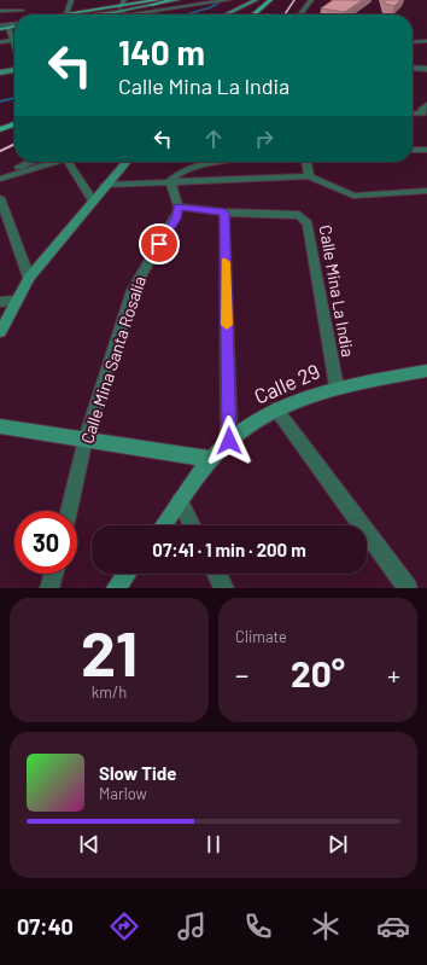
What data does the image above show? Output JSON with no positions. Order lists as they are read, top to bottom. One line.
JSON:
{"streets":{"street":["Calle Mina La India","Calle Mina Santa Rosalía","Calle 29"]},"crossings":[["Calle Mina La India","Calle Mina Santa Rosalía"],["Calle Mina La India","Calle 29"]],"page":{"turn":["140 m","Calle Mina La India"],"limit":"30","trip":"07:41 · 1 min · 200 m","tile":[["21","km/h"],"Climate"],"heat":["−","20°","+"],"song":["Slow Tide","Marlow"],"tabs":"07:40"}}
